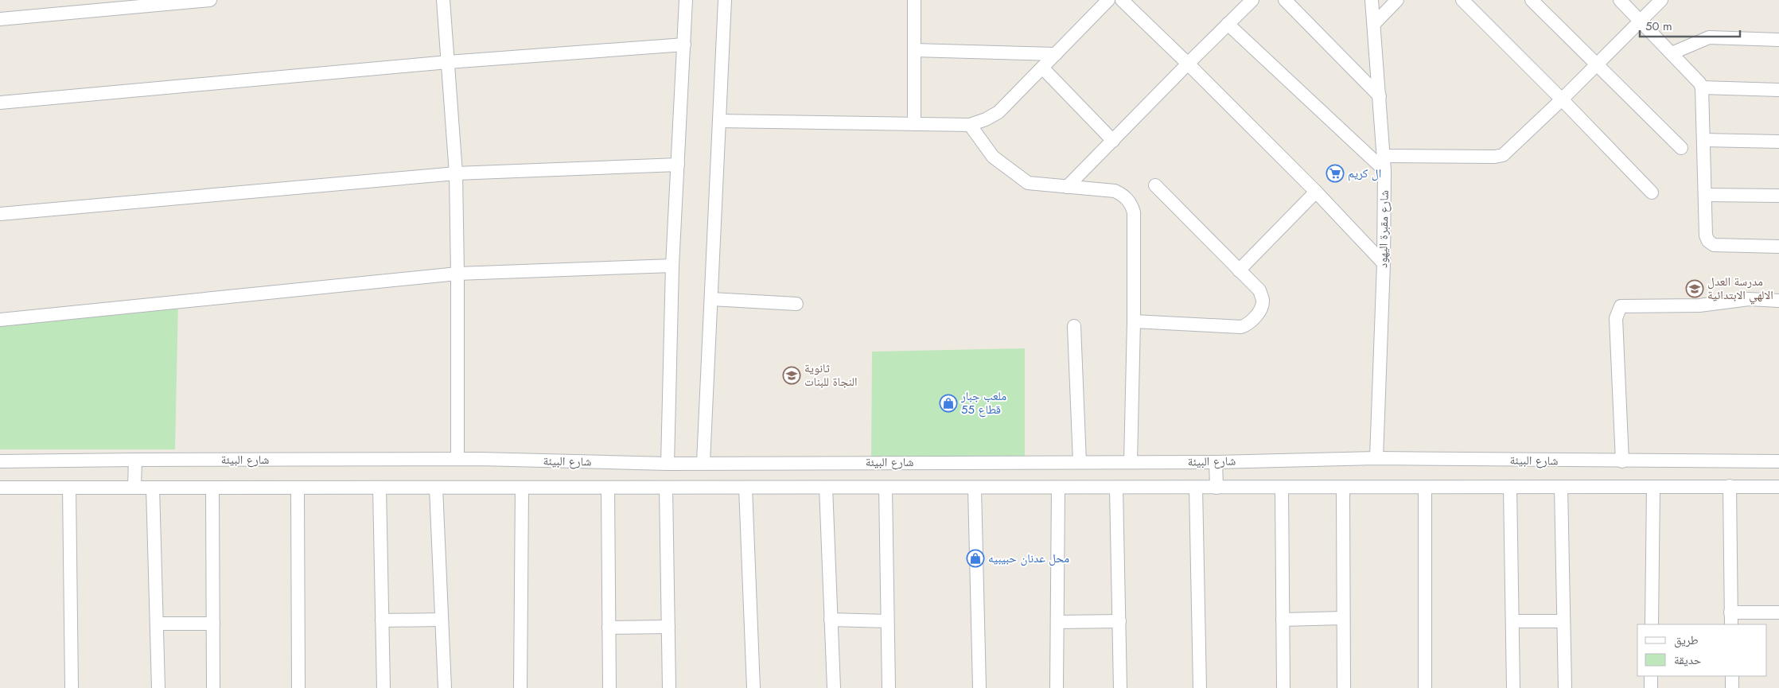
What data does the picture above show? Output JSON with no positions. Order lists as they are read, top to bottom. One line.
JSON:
{"streets":{"street":["شارع مقبرة اليهود","شارع البيئة"]},"crossings":[["شارع مقبرة اليهود","شارع البيئة"]],"places":{"supermarket":["ال كريم"],"school or university":["مدرسة العدل الالهي الابتدائية","ثانوية النجاة للبنات"],"shop":["ملعب جبار قطاع 55","محل عدنان حبيبيه"]},"legend":["طريق","حديقة"],"scale_bar":"50 m"}
